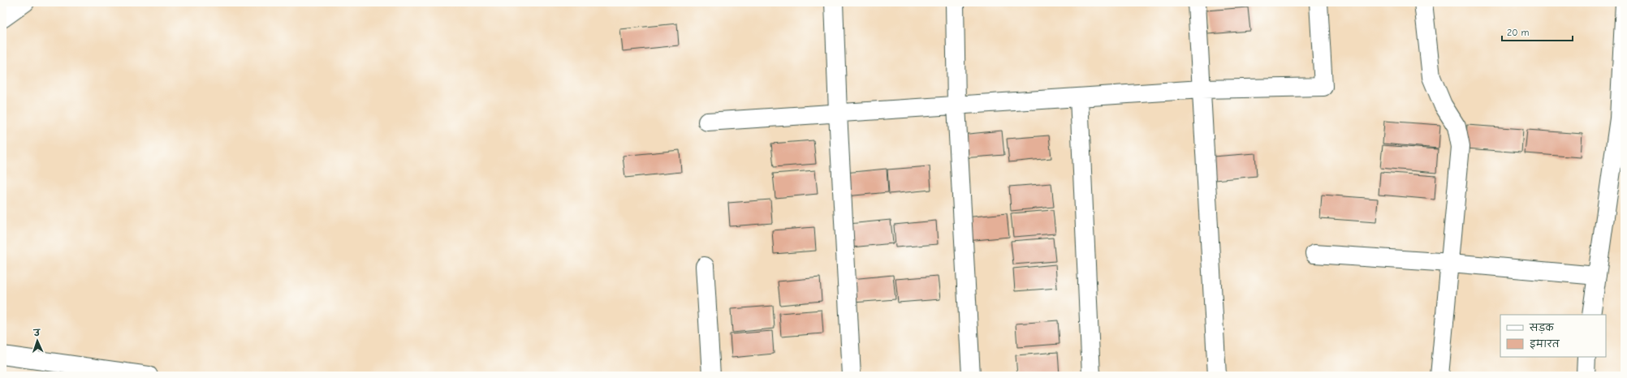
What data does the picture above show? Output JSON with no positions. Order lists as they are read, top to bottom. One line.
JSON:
{"legend":["सड़क","इमारत"],"scale_bar":"20 m","north":"top"}
